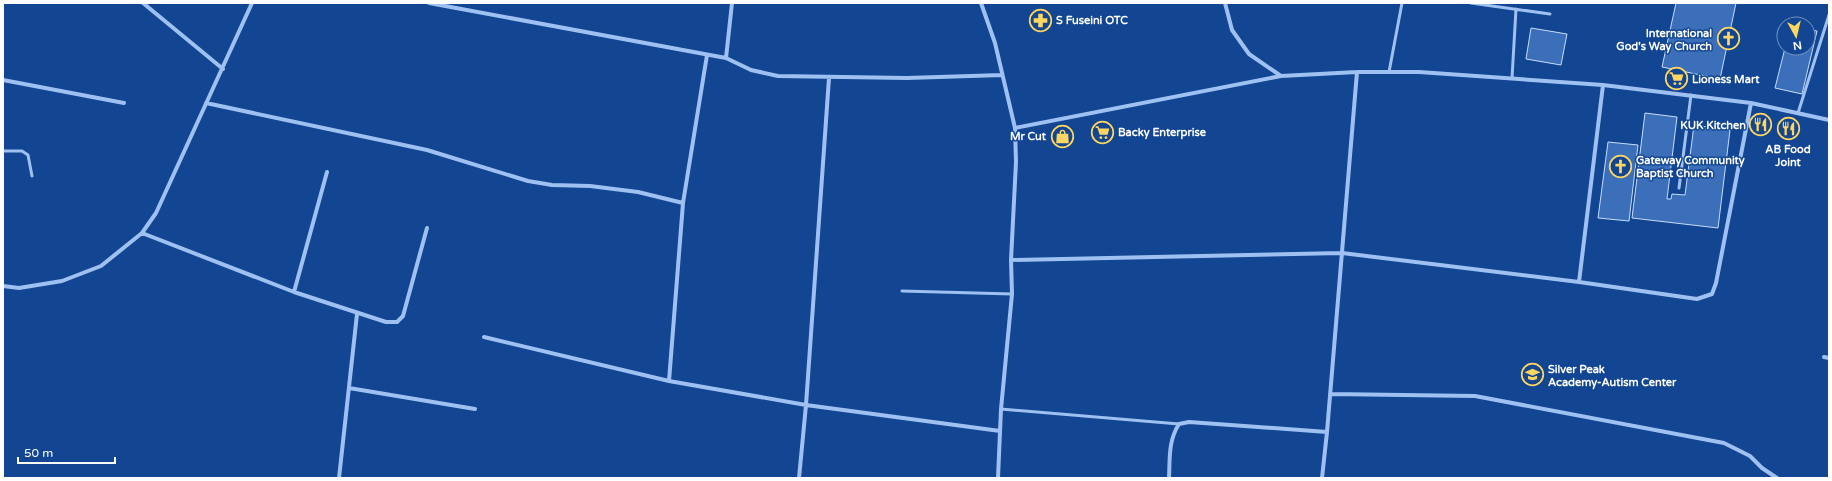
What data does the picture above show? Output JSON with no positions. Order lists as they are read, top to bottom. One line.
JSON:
{"places":{"pharmacy":["S Fuseini OTC"],"church":["International God's Way Church","Gateway Community Baptist Church"],"supermarket":["Lioness Mart","Backy Enterprise"],"restaurant":["KUK Kitchen","AB Food Joint"],"shop":["Mr Cut"],"school or university":["Silver Peak Academy-Autism Center"]},"scale_bar":"50 m","north":"bottom"}
